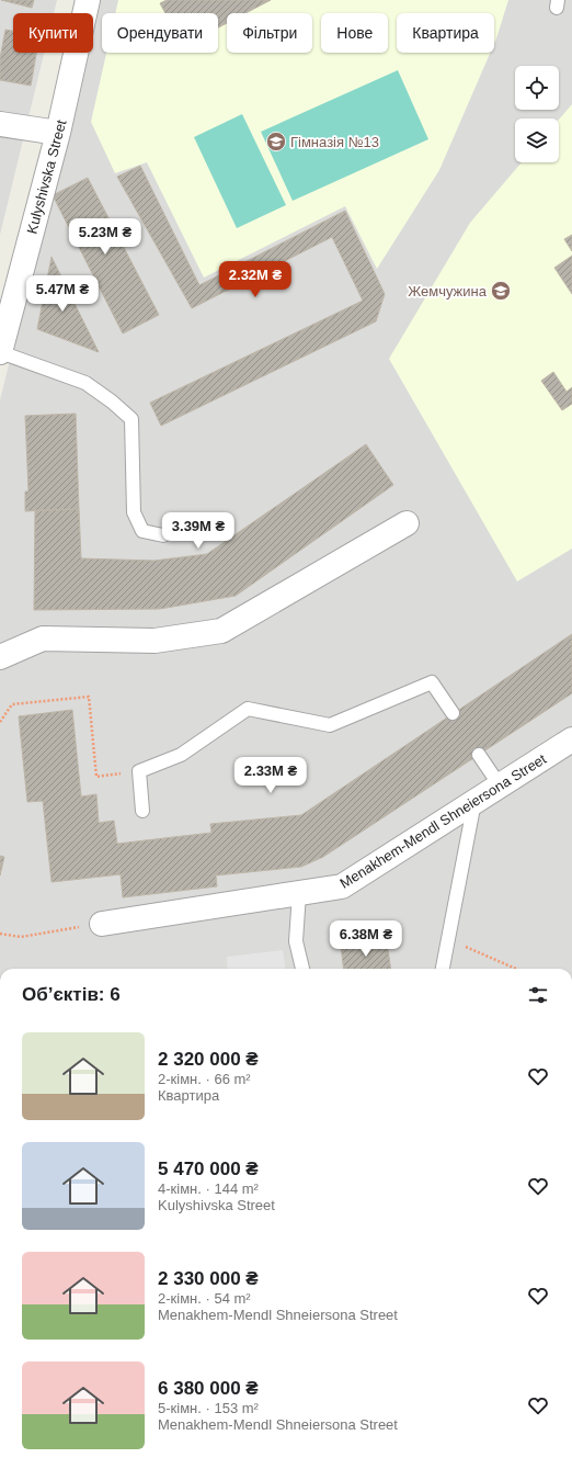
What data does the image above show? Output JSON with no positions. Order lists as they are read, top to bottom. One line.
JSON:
{"streets":{"street":["Kulyshivska Street","Menakhem-Mendl Shneiersona Street"]},"places":{"school or university":["Гімназія №13","Жемчужина"]},"page":{"chip":["Купити","Орендувати","Фільтри","Нове","Квартира"],"price":["5.23M ₴","2.32M ₴","5.47M ₴","3.39M ₴","2.33M ₴","6.38M ₴"],"heading":"Об’єктів: 6","list":[{"name":"2 320 000 ₴","note":"2-кімн. · 66 m² · Квартира"},{"name":"5 470 000 ₴","note":"4-кімн. · 144 m² · Kulyshivska Street"},{"name":"2 330 000 ₴","note":"2-кімн. · 54 m² · Menakhem-Mendl Shneiersona Street"},{"name":"6 380 000 ₴","note":"5-кімн. · 153 m² · Menakhem-Mendl Shneiersona Street"}]}}
